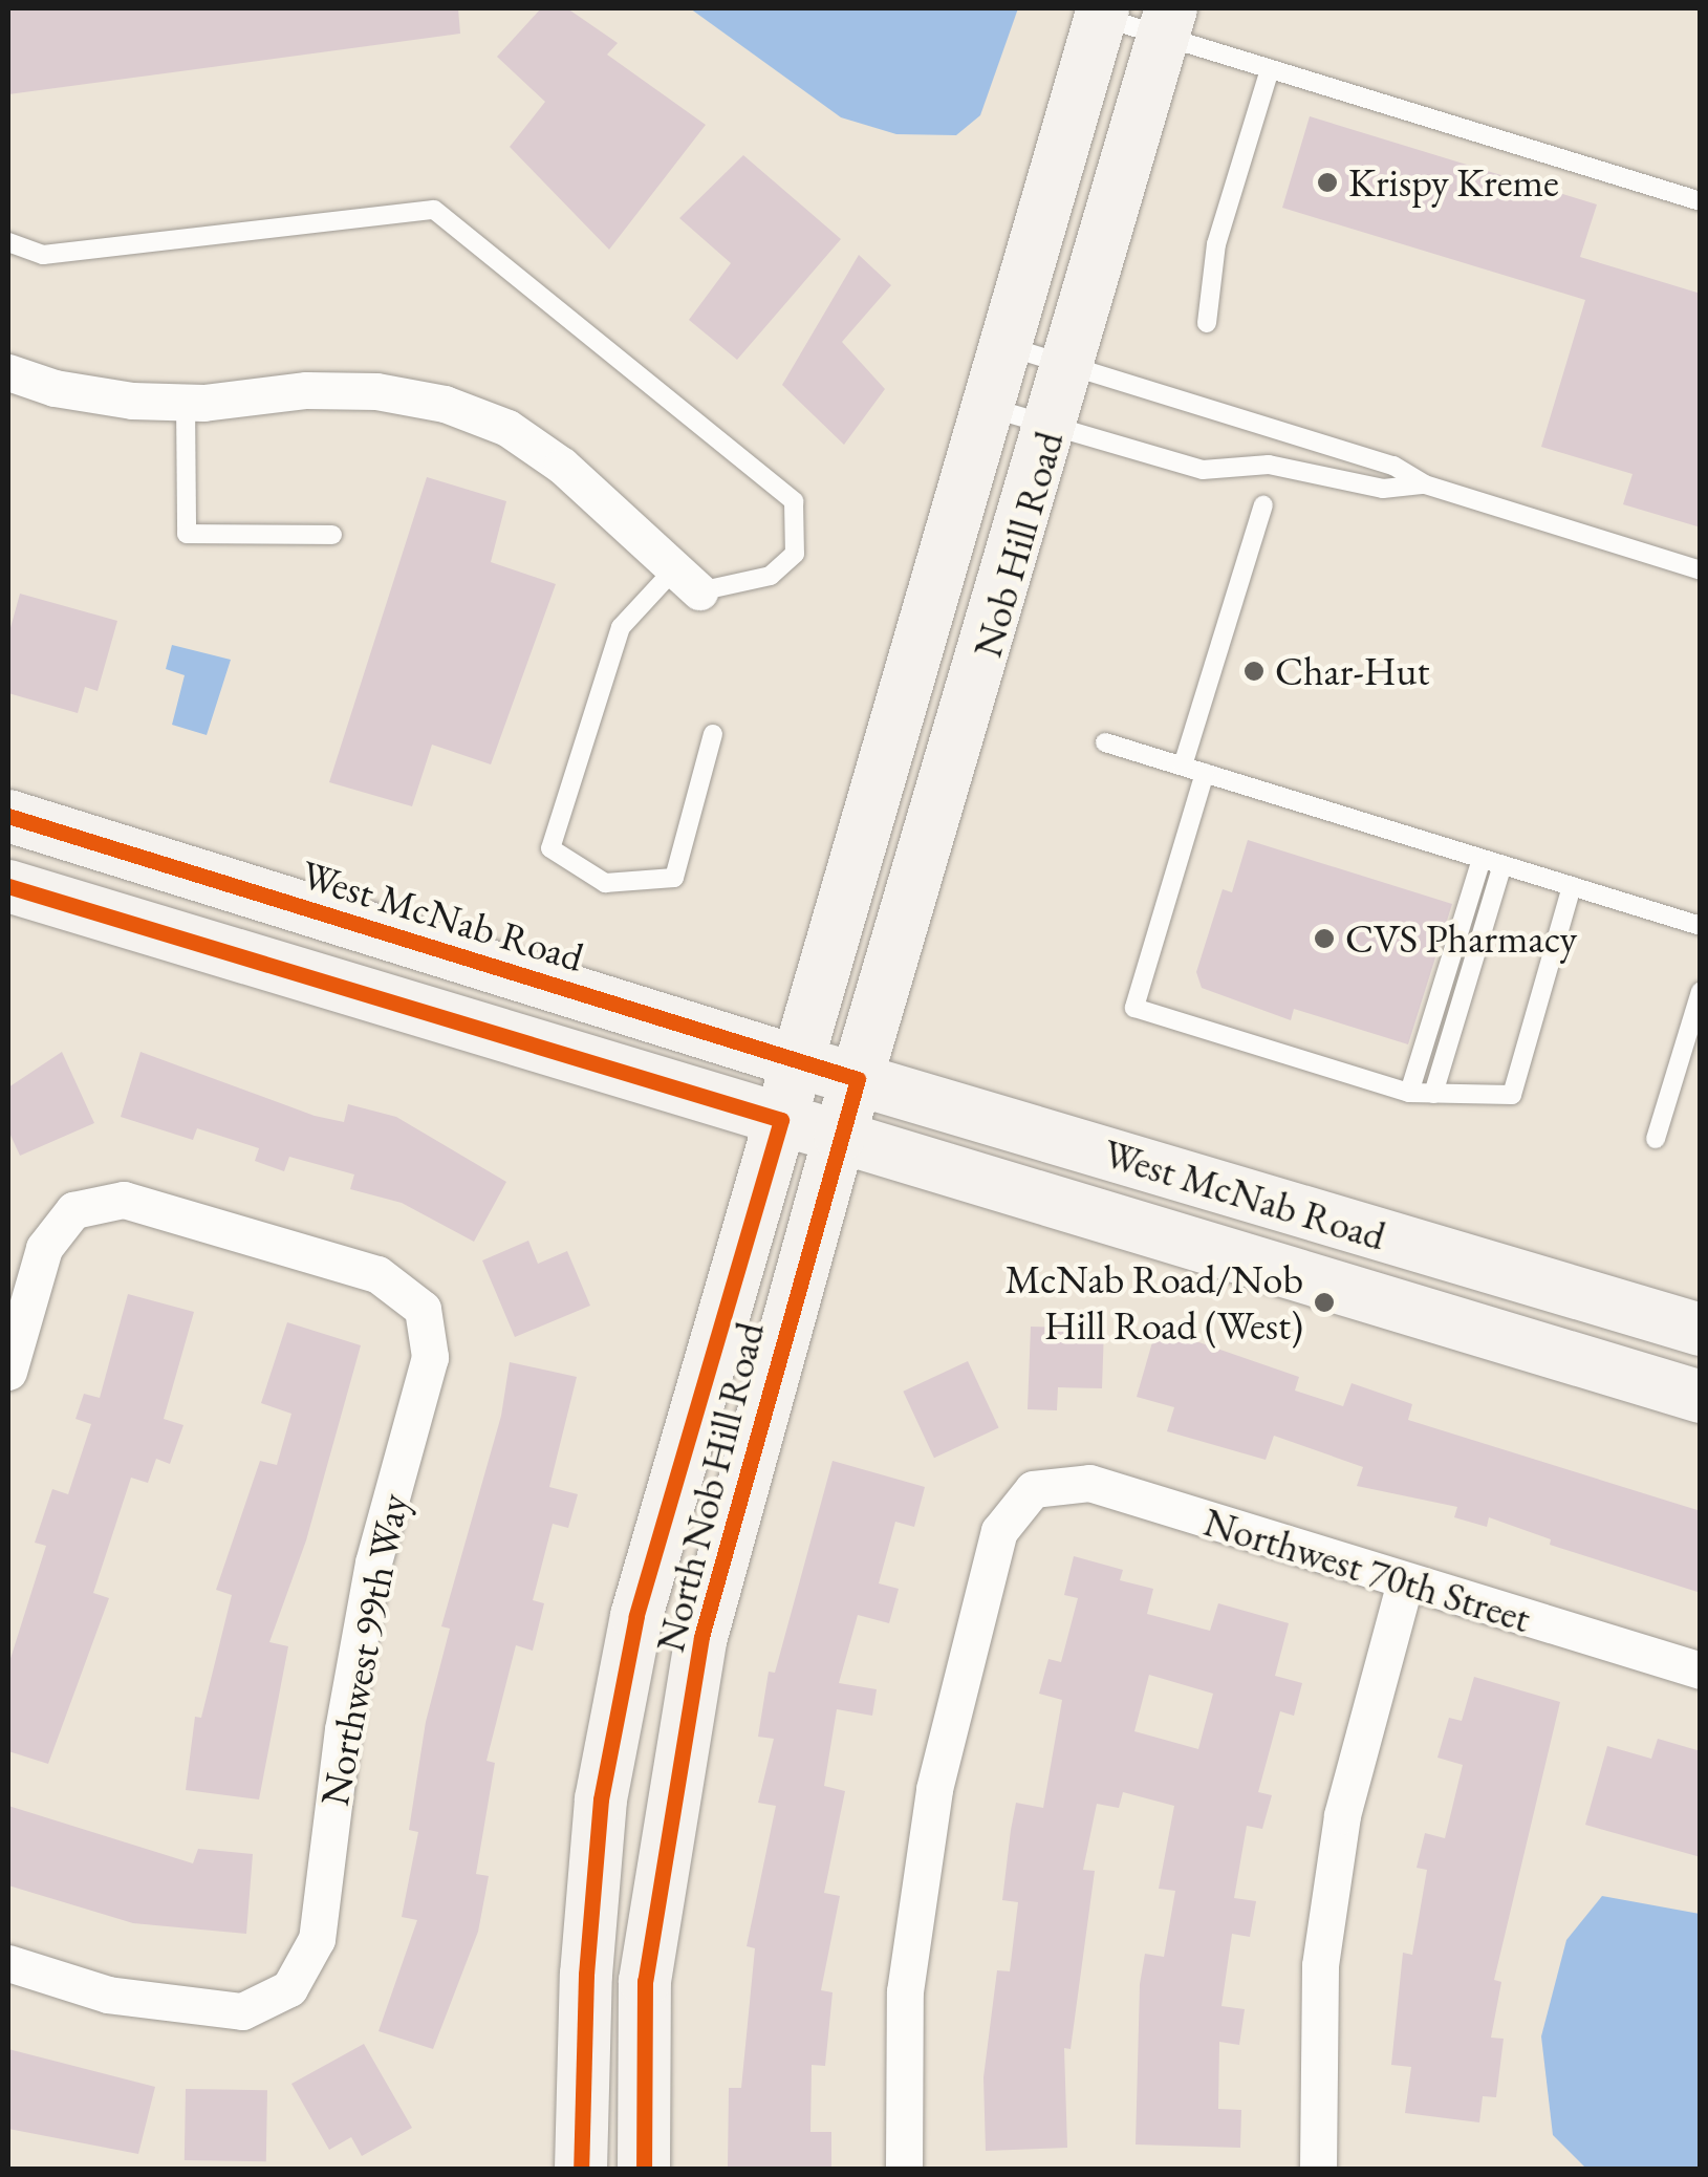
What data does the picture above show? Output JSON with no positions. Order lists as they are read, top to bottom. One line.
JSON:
{"streets":{"main road":["Nob Hill Road","West McNab Road","North Nob Hill Road"],"street":["Northwest 70th Street","Northwest 99th Way"]},"crossings":[["Nob Hill Road","West McNab Road"],["Nob Hill Road","North Nob Hill Road"],["West McNab Road","North Nob Hill Road"]],"places":["Krispy Kreme","Char-Hut","CVS Pharmacy","McNab Road/Nob Hill Road (West)"]}
